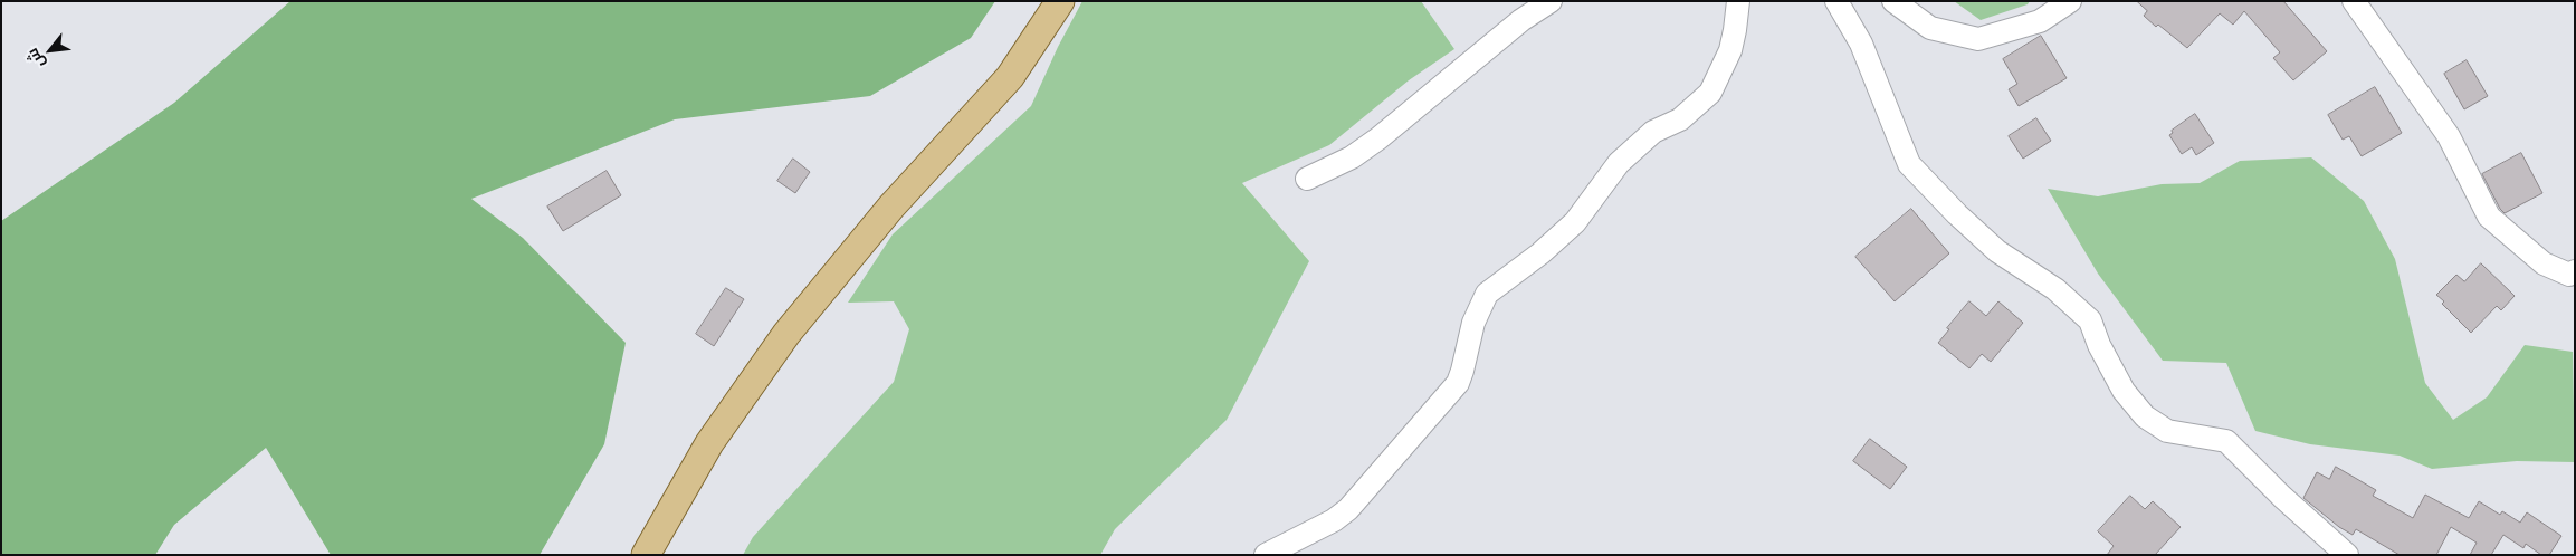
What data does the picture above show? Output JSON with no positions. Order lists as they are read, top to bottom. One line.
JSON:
{"north":"bottom left"}
